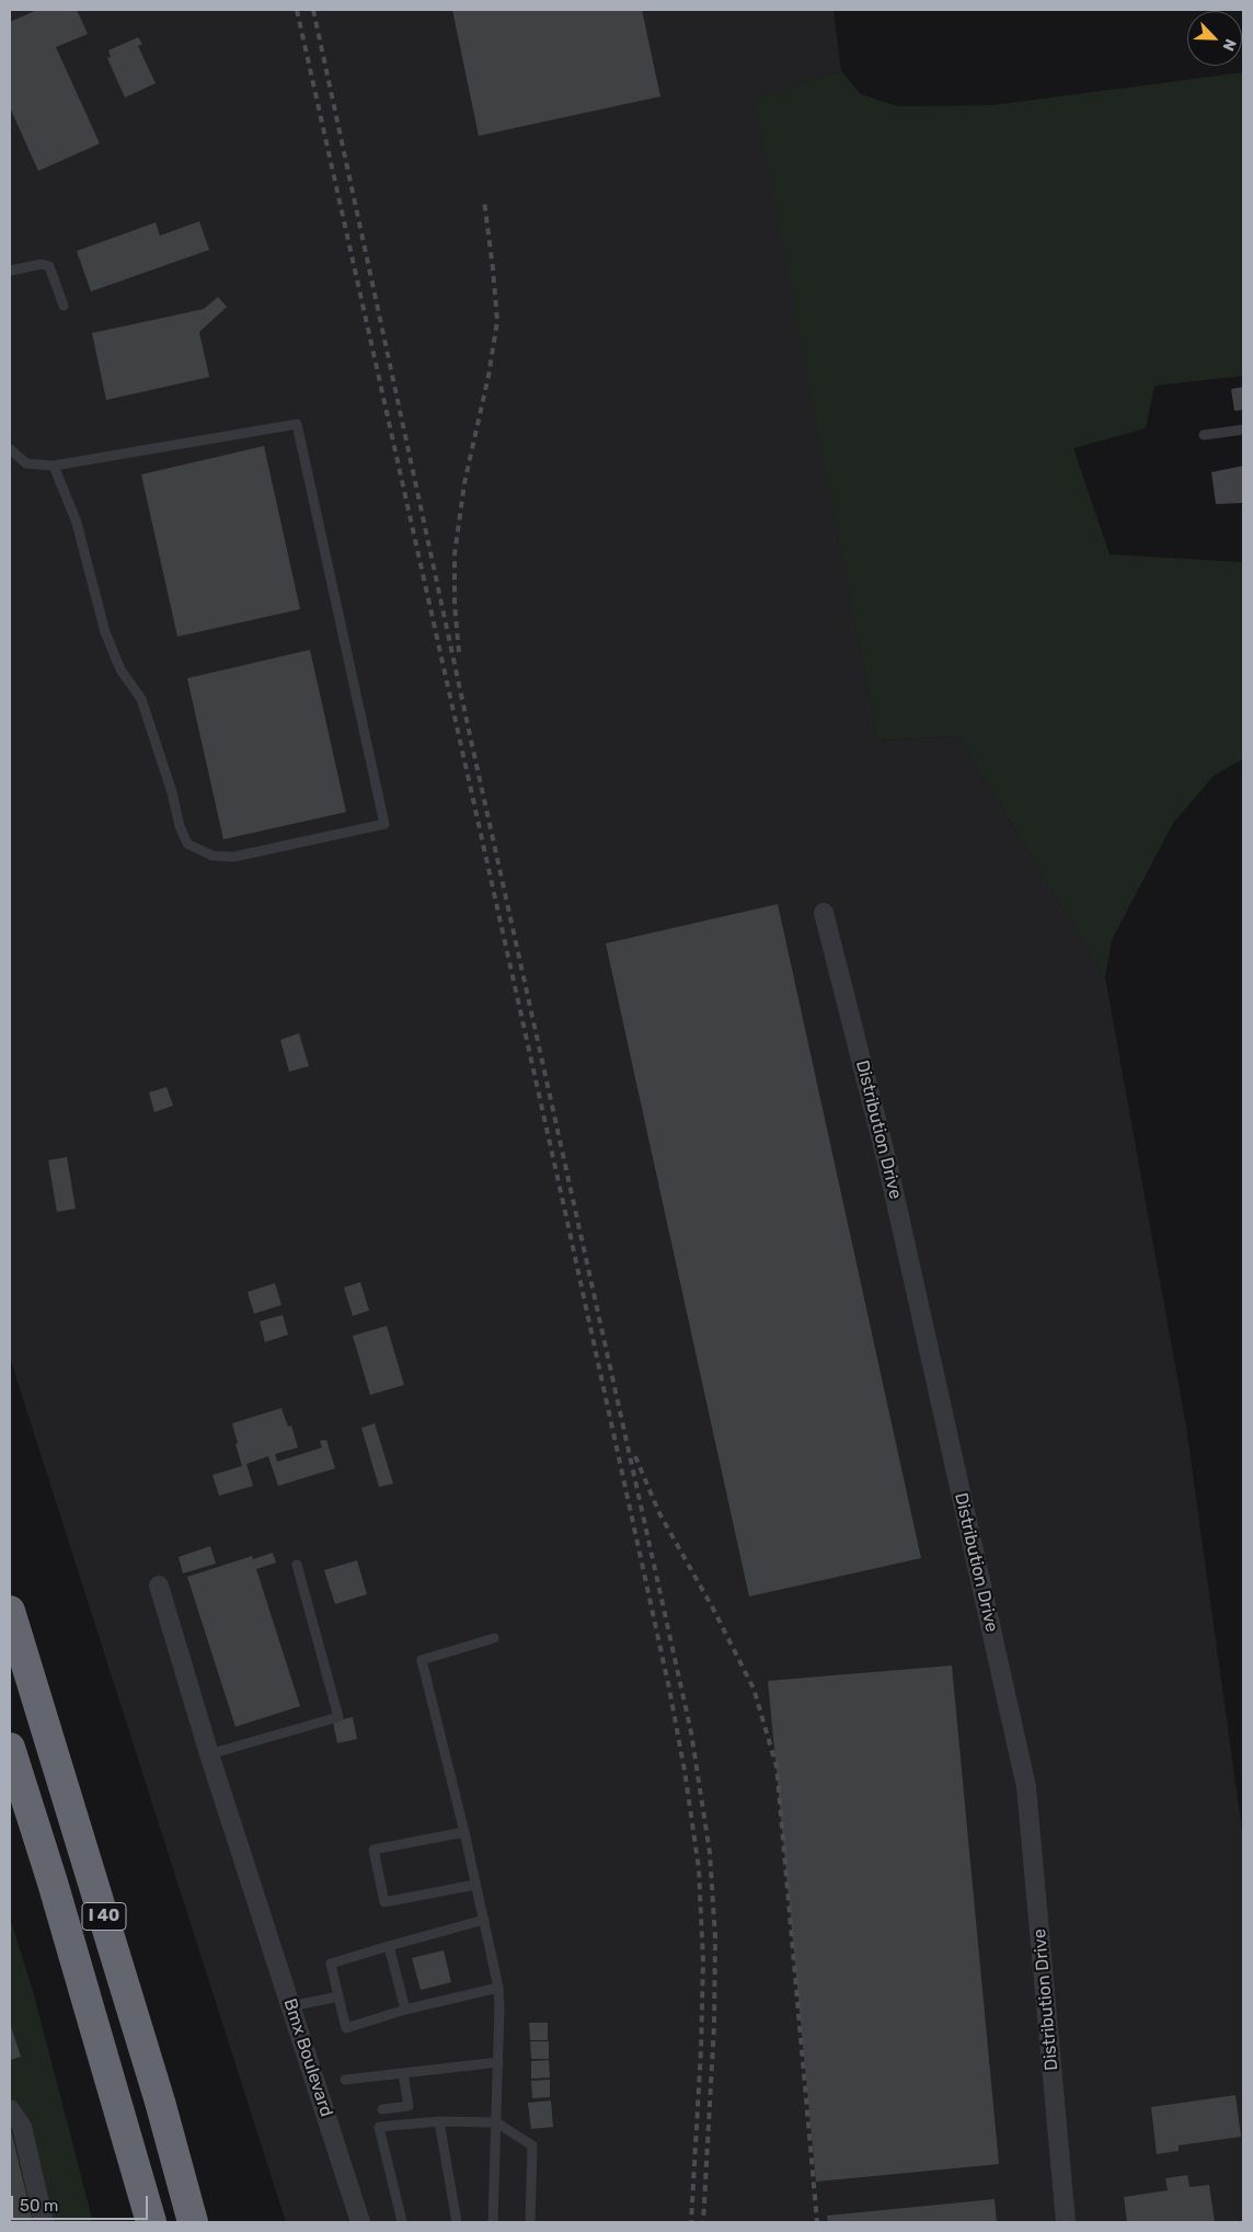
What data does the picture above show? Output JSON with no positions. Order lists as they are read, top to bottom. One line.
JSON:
{"streets":{"highway":["I 40"],"street":["Distribution Drive","Bmx Boulevard"]},"scale_bar":"50 m","north":"bottom right"}
